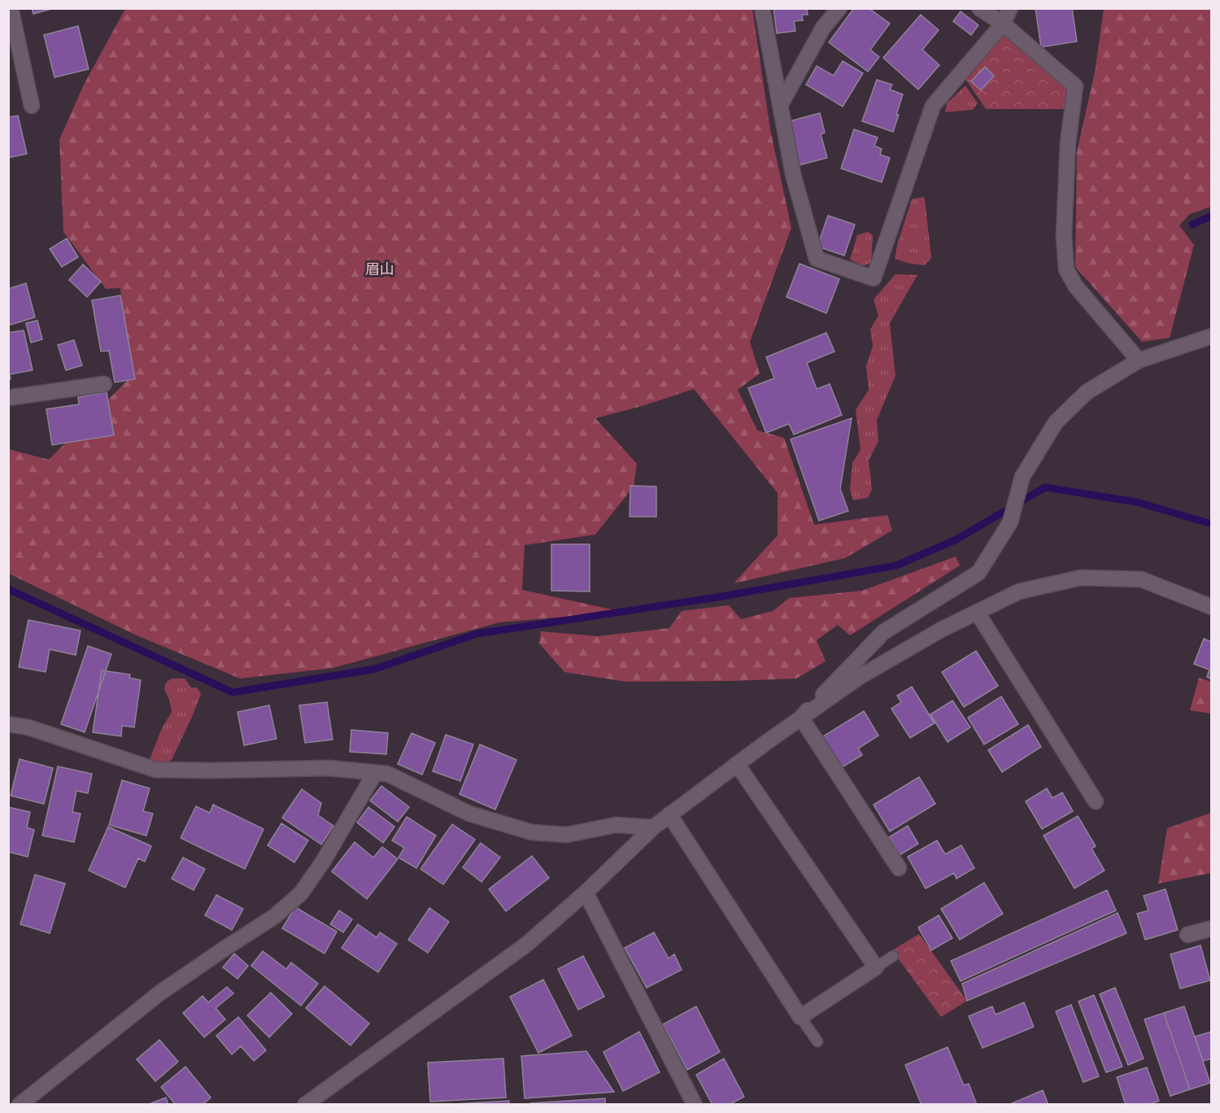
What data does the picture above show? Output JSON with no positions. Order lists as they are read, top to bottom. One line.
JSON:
{"parks":["眉山"]}
